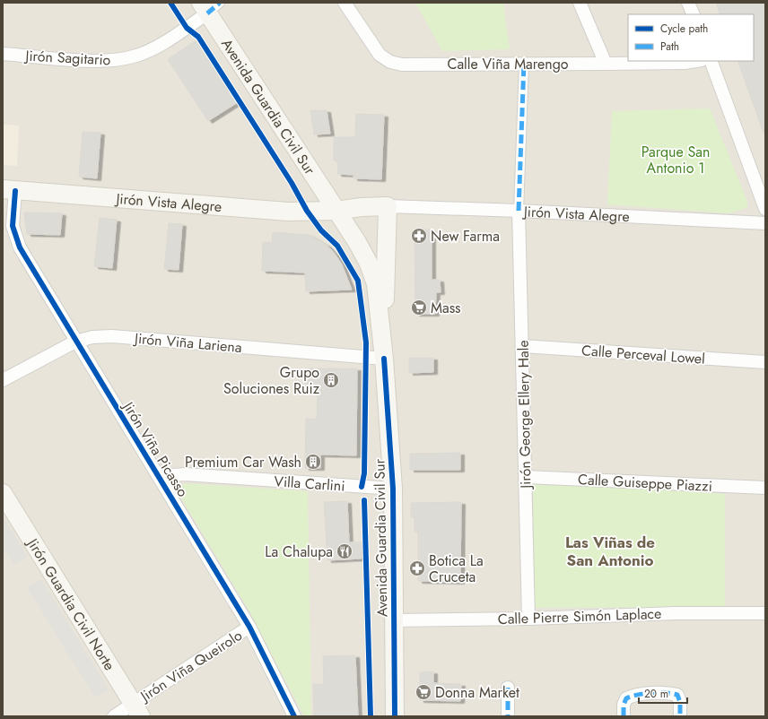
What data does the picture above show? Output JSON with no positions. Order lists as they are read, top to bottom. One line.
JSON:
{"streets":{"main road":["Avenida Guardia Civil Sur","Jirón Vista Alegre","Jirón Guardia Civil Norte"],"street":["Jirón Sagitario","Calle Viña Marengo","Jirón Viña Lariena","Calle Perceval Lowel","Jirón George Ellery Hale","Jirón Viña Picasso","Calle Guiseppe Piazzi","Villa Carlini","Calle Pierre Simón Laplace","Jirón Viña Queirolo"]},"crossings":[["Jirón Sagitario","Avenida Guardia Civil Sur"],["Avenida Guardia Civil Sur","Jirón Vista Alegre"],["Avenida Guardia Civil Sur","Jirón Viña Lariena"],["Avenida Guardia Civil Sur","Villa Carlini"],["Avenida Guardia Civil Sur","Calle Pierre Simón Laplace"],["Jirón Vista Alegre","Jirón George Ellery Hale"],["Jirón Vista Alegre","Jirón Viña Picasso"],["Jirón Viña Lariena","Jirón Viña Picasso"],["Calle Perceval Lowel","Jirón George Ellery Hale"],["Jirón George Ellery Hale","Calle Guiseppe Piazzi"],["Jirón George Ellery Hale","Calle Pierre Simón Laplace"],["Jirón Viña Picasso","Villa Carlini"],["Jirón Viña Picasso","Jirón Viña Queirolo"],["Jirón Guardia Civil Norte","Jirón Viña Queirolo"]],"districts":["Las Viñas de San Antonio"],"parks":["Parque San Antonio 1"],"places":{"pharmacy":["New Farma","Botica La Cruceta"],"supermarket":["Mass","Donna Market"],"building":["Grupo Soluciones Ruiz","Premium Car Wash"],"restaurant":["La Chalupa"]},"legend":["Cycle path","Path"],"scale_bar":"20 m"}
